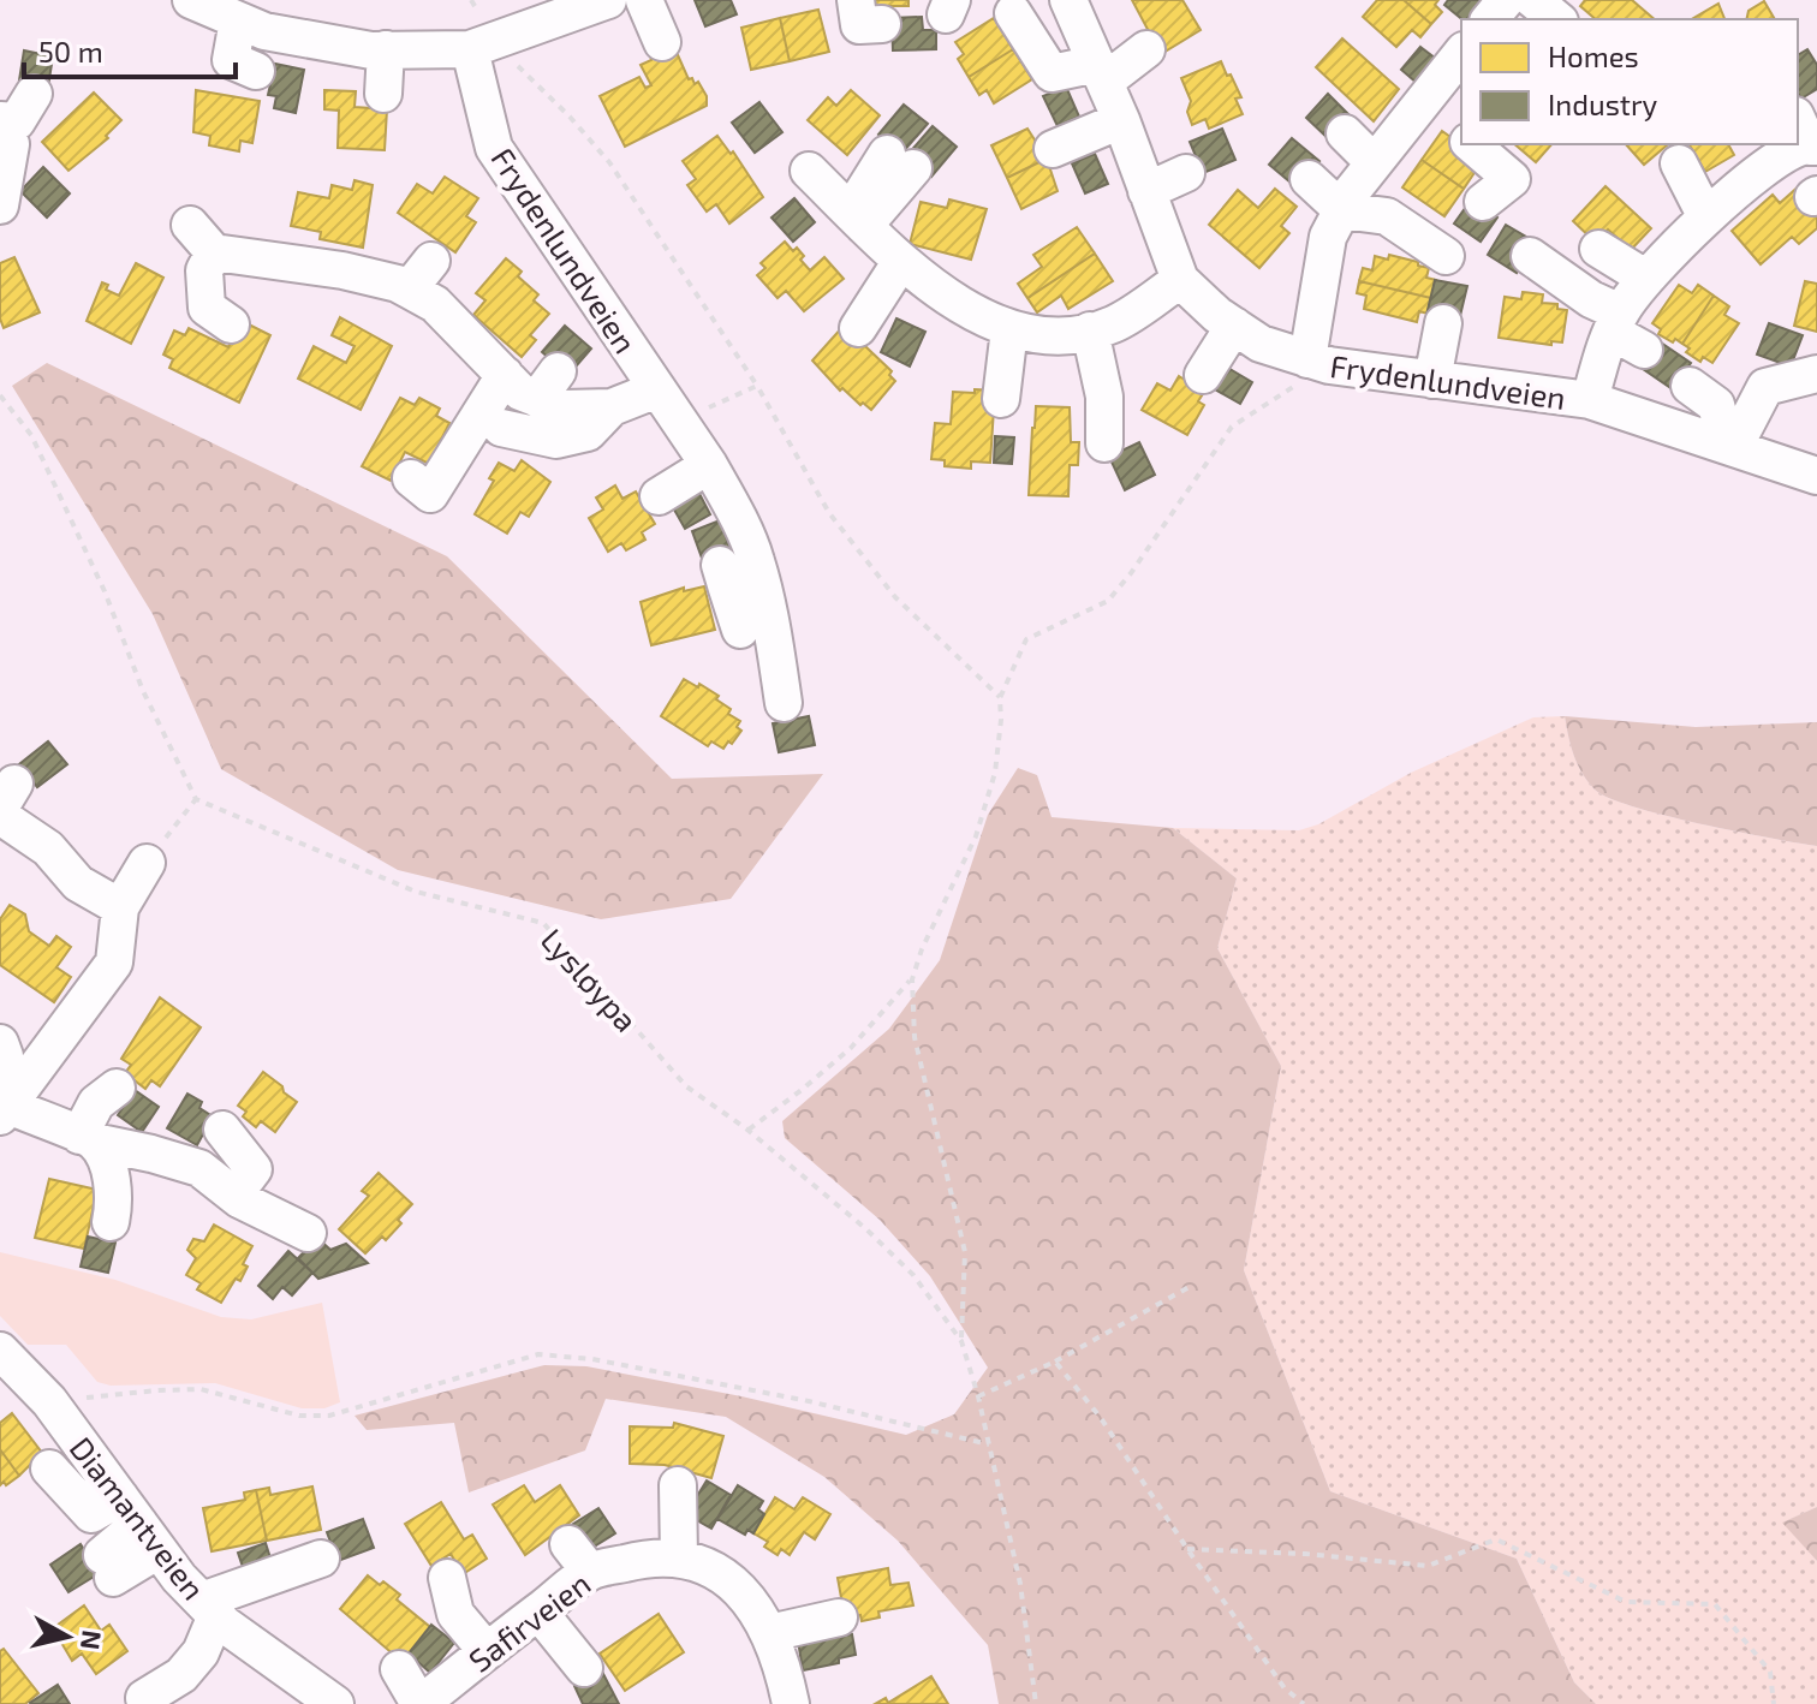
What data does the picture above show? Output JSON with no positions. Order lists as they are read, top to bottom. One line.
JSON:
{"streets":{"street":["Frydenlundveien","Diamantveien","Safirveien"],"path":["Lysløypa"]},"legend":["Homes","Industry"],"scale_bar":"50 m","north":"right"}
